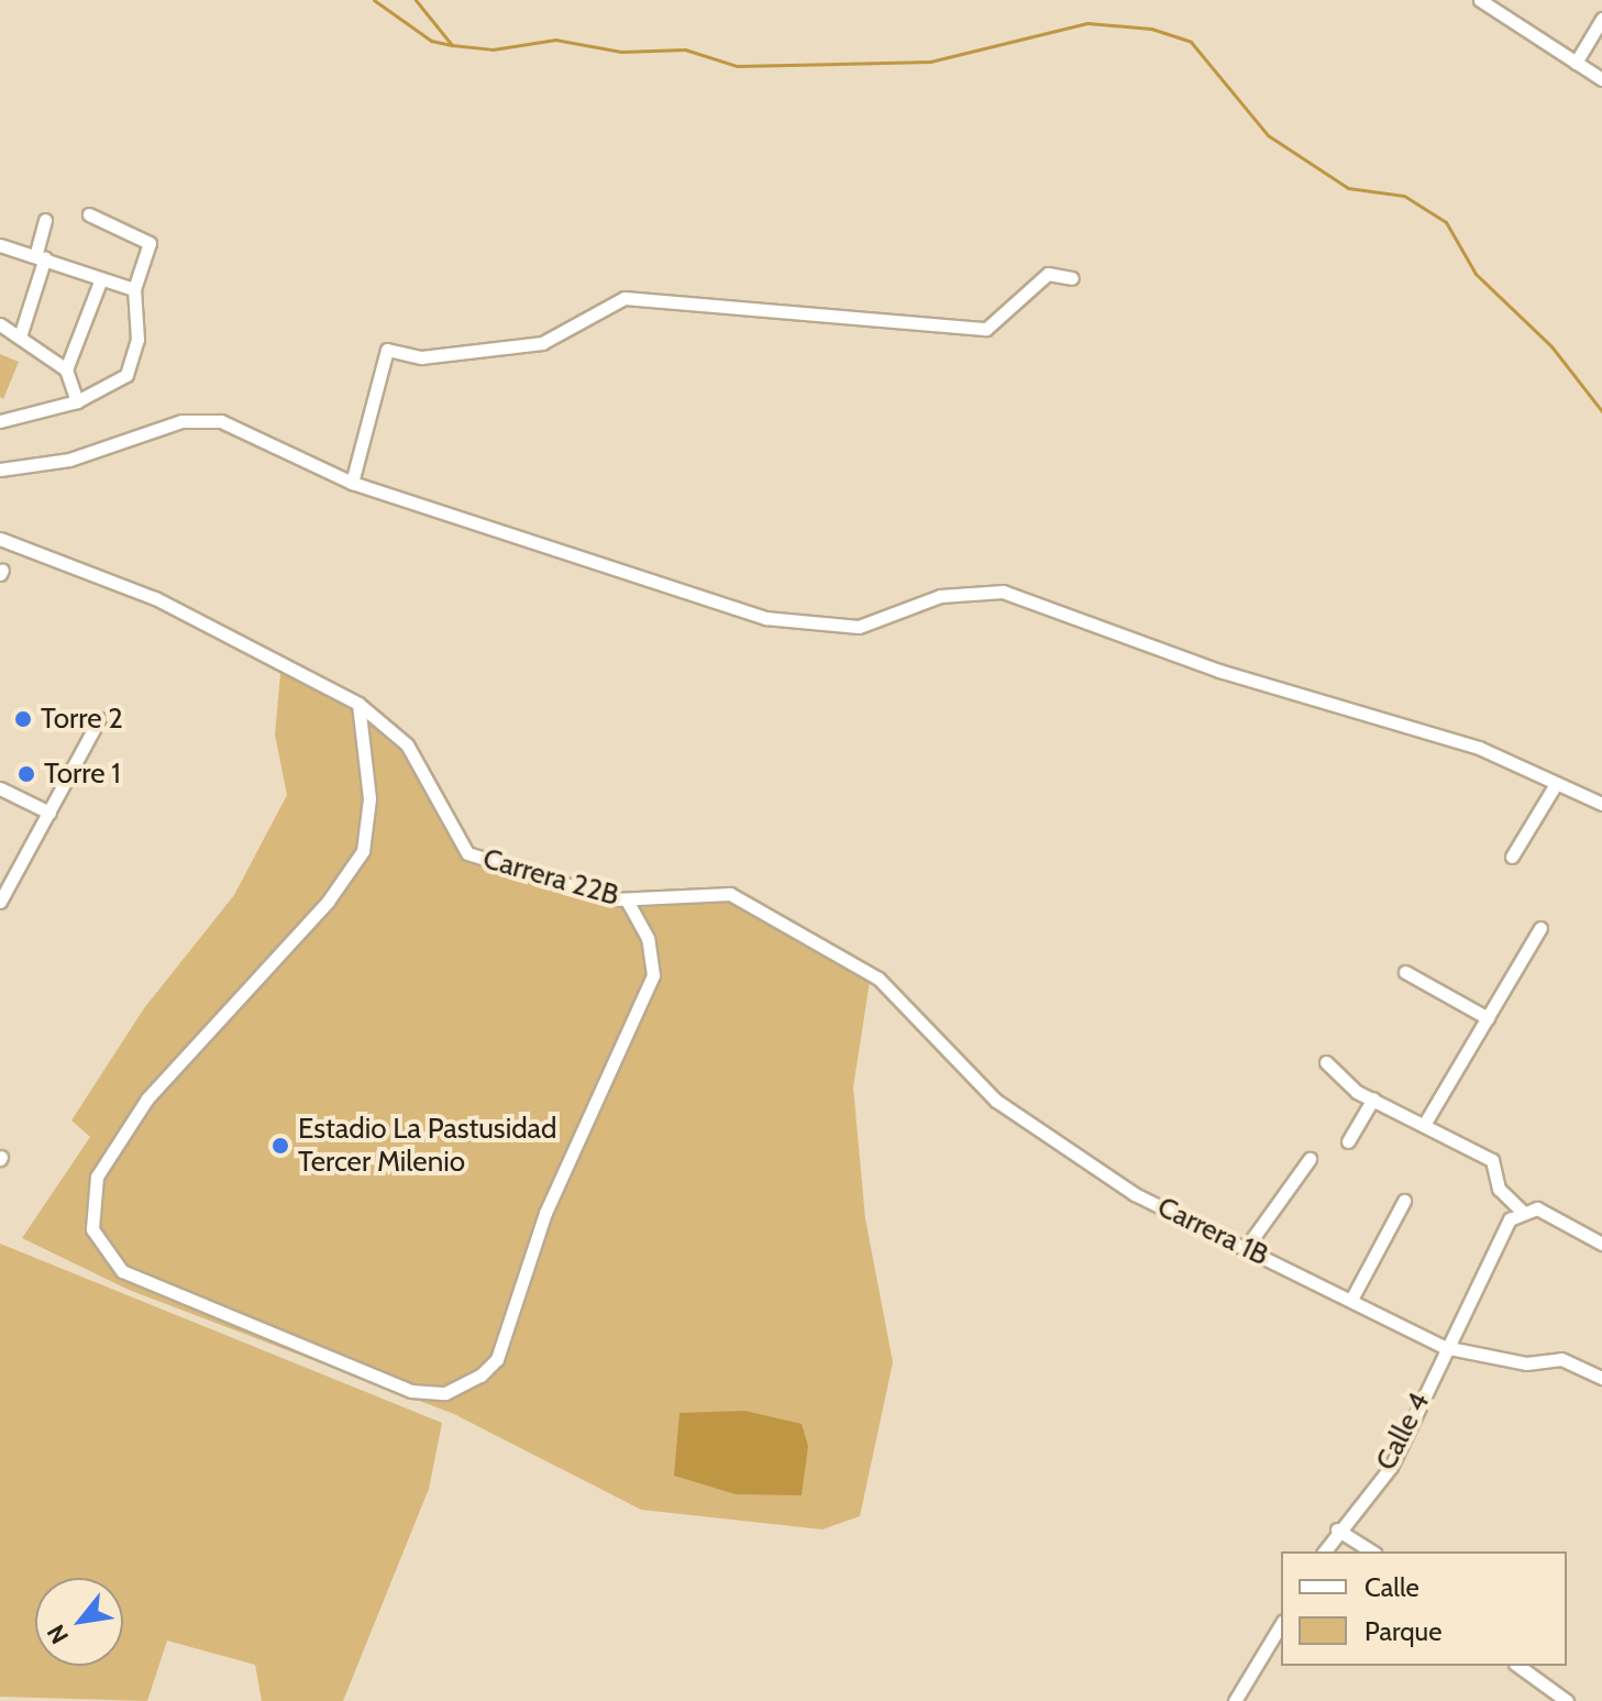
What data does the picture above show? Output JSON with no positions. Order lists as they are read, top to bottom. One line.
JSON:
{"streets":{"street":["Carrera 22B","Carrera 1B","Calle 4"]},"crossings":[["Carrera 22B","Carrera 1B"],["Carrera 1B","Calle 4"]],"places":["Torre 2","Torre 1","Estadio La Pastusidad Tercer Milenio"],"legend":["Calle","Parque"],"north":"bottom left"}
